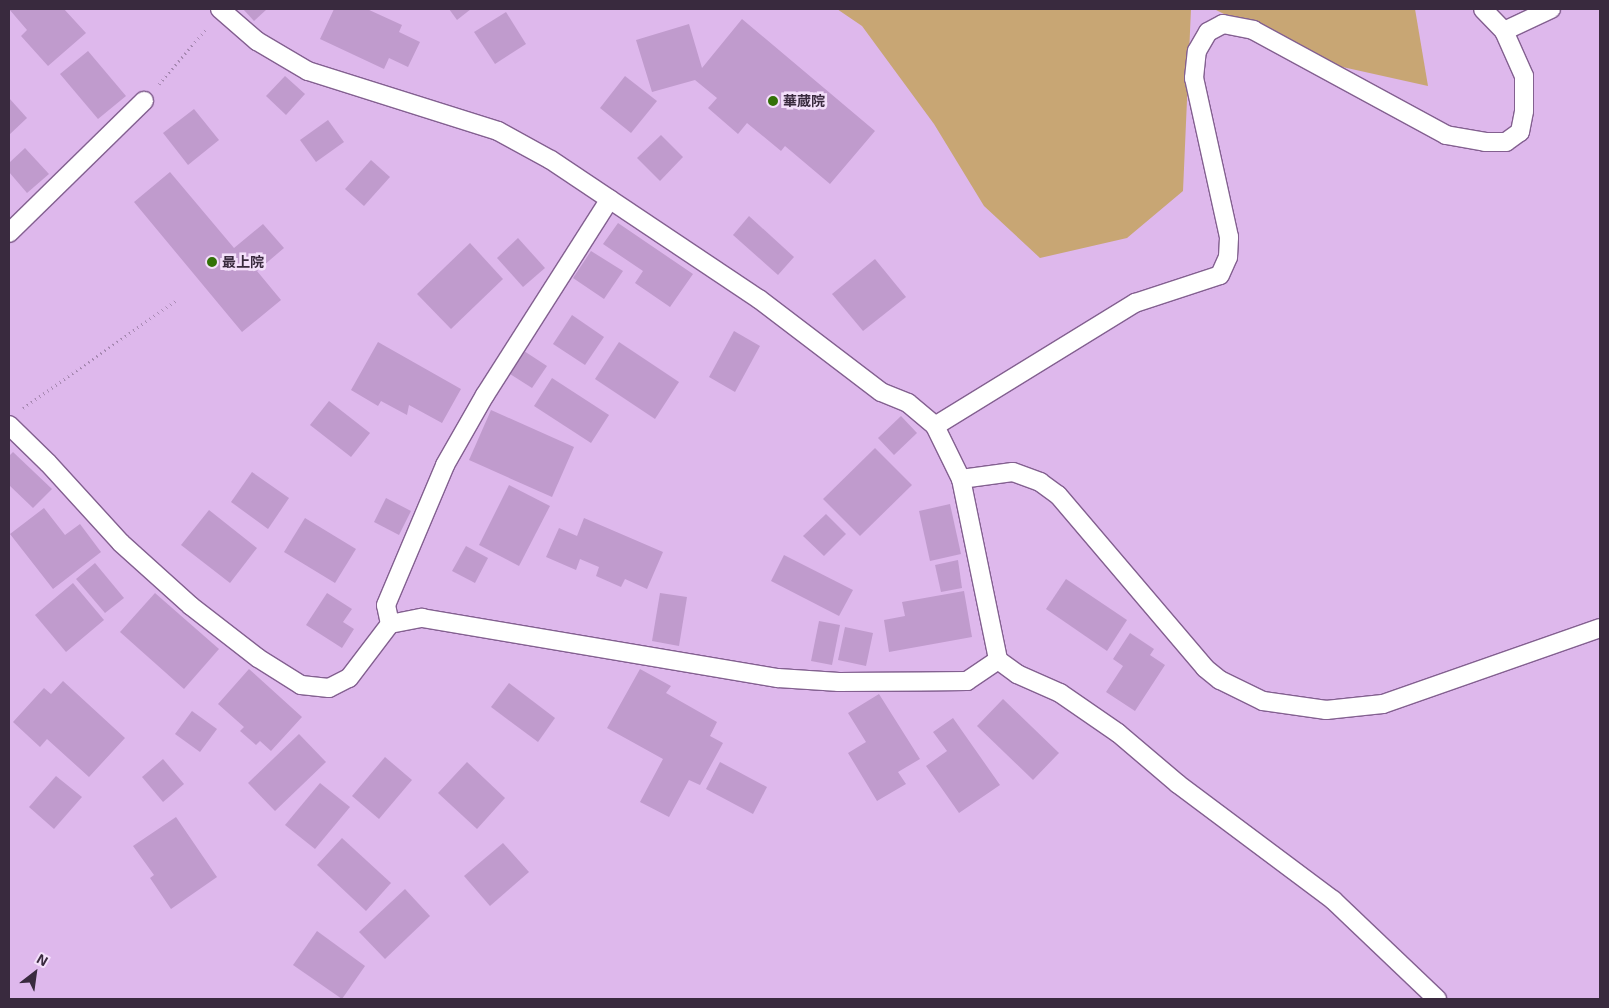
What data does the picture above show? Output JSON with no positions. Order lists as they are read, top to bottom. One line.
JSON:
{"places":["華蔵院","最上院"],"north":"top right"}
